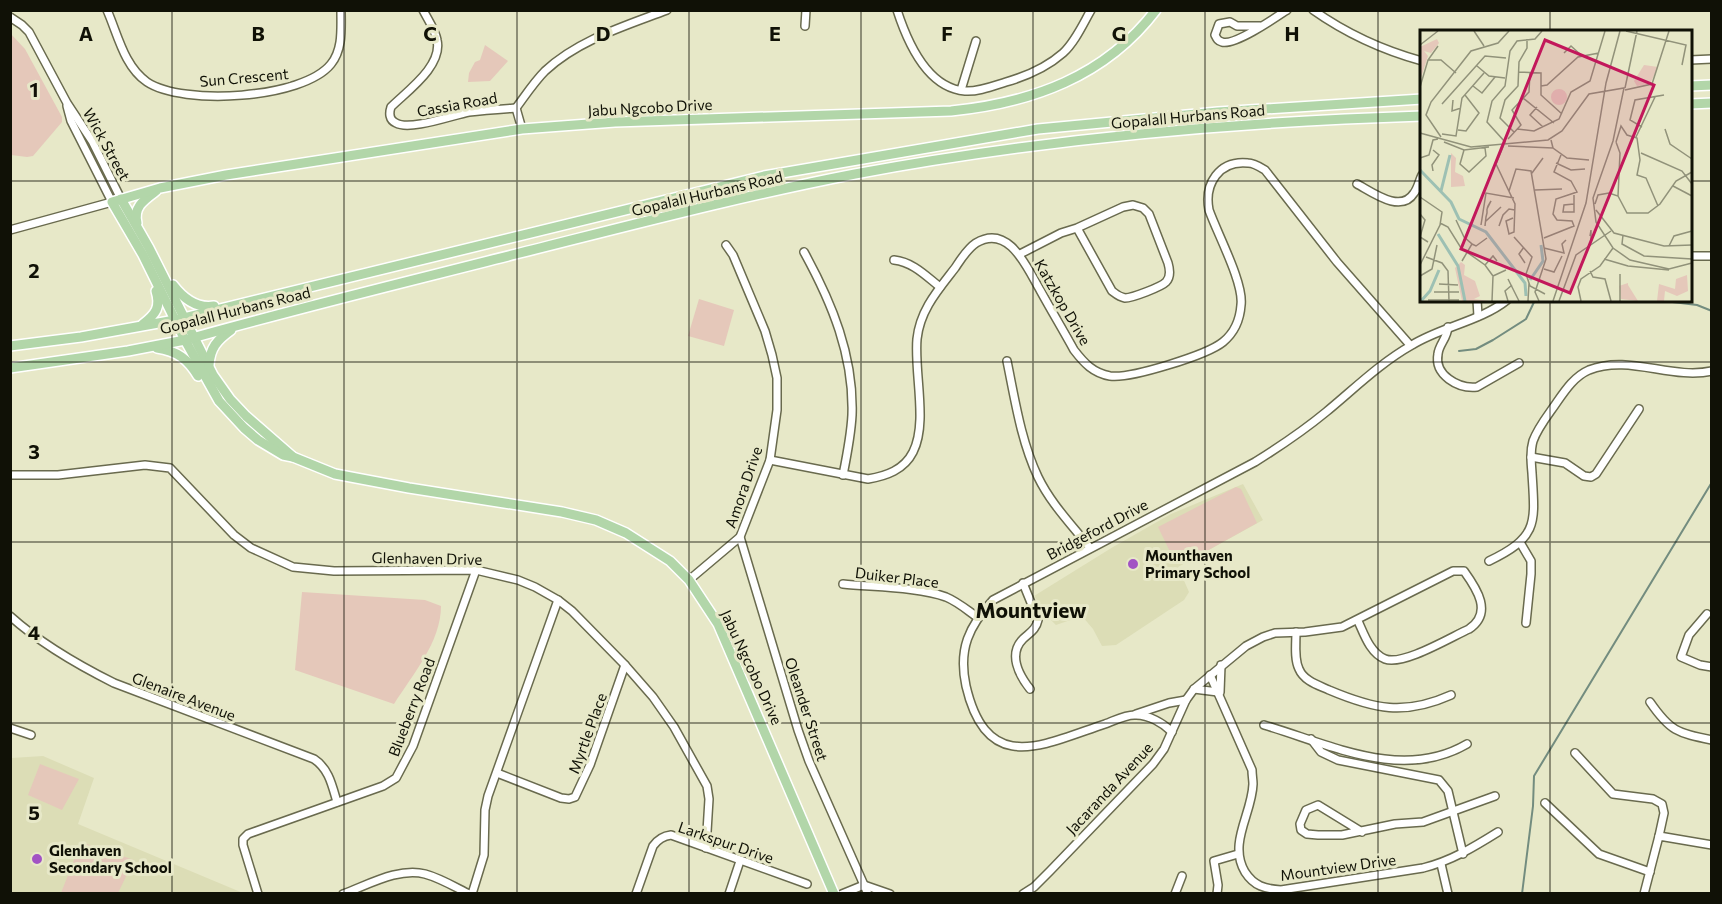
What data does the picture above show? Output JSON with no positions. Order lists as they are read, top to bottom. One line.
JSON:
{"streets":{"main road":["Jabu Ngcobo Drive","Gopalall Hurbans Road"],"street":["Sun Crescent","Cassia Road","Wick Street","Katzkop Drive","Amora Drive","Bridgeford Drive","Glenhaven Drive","Duiker Place","Glenaire Avenue","Blueberry Road","Oleander Street","Myrtle Place","Jacaranda Avenue","Larkspur Drive","Mountview Drive"]},"crossings":[["Jabu Ngcobo Drive","Gopalall Hurbans Road"],["Jabu Ngcobo Drive","Wick Street"],["Jabu Ngcobo Drive","Amora Drive"],["Katzkop Drive","Amora Drive"],["Katzkop Drive","Bridgeford Drive"],["Amora Drive","Oleander Street"],["Bridgeford Drive","Duiker Place"],["Bridgeford Drive","Jacaranda Avenue"],["Glenhaven Drive","Blueberry Road"],["Glenhaven Drive","Myrtle Place"],["Glenhaven Drive","Larkspur Drive"],["Glenaire Avenue","Blueberry Road"]],"districts":["Mountview"],"places":["Mounthaven Primary School","Glenhaven Secondary School"],"grid":{"columns":["A","B","C","D","E","F","G","H"],"rows":["1","2","3","4","5"]}}
